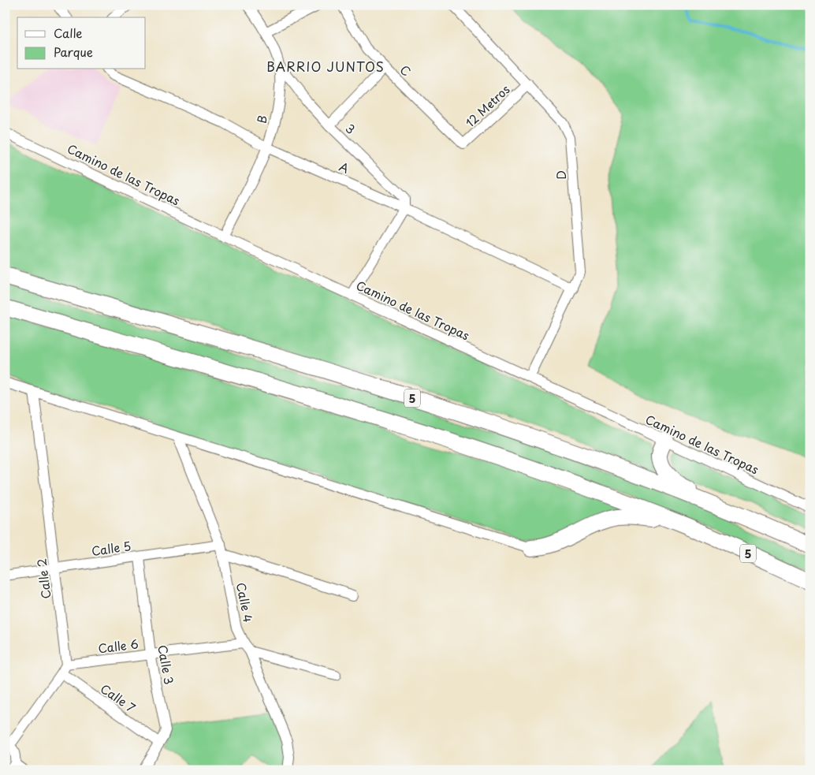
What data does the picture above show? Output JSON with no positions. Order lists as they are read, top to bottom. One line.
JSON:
{"streets":{"highway":["5"],"street":["C","12 Metros","B","3","A","Camino de las Tropas","D","Calle 5","Calle 2","Calle 4","Calle 6","Calle 3","Calle 7"]},"crossings":[["C","12 Metros"],["12 Metros","D"],["B","3"],["B","A"],["B","Camino de las Tropas"],["3","A"],["A","D"],["Camino de las Tropas","D"],["Calle 5","Calle 2"],["Calle 5","Calle 4"],["Calle 5","Calle 3"],["Calle 2","Calle 6"],["Calle 2","Calle 7"],["Calle 4","Calle 6"],["Calle 6","Calle 3"],["Calle 6","Calle 7"],["Calle 3","Calle 7"]],"districts":["BARRIO JUNTOS"],"legend":["Calle","Parque"]}
